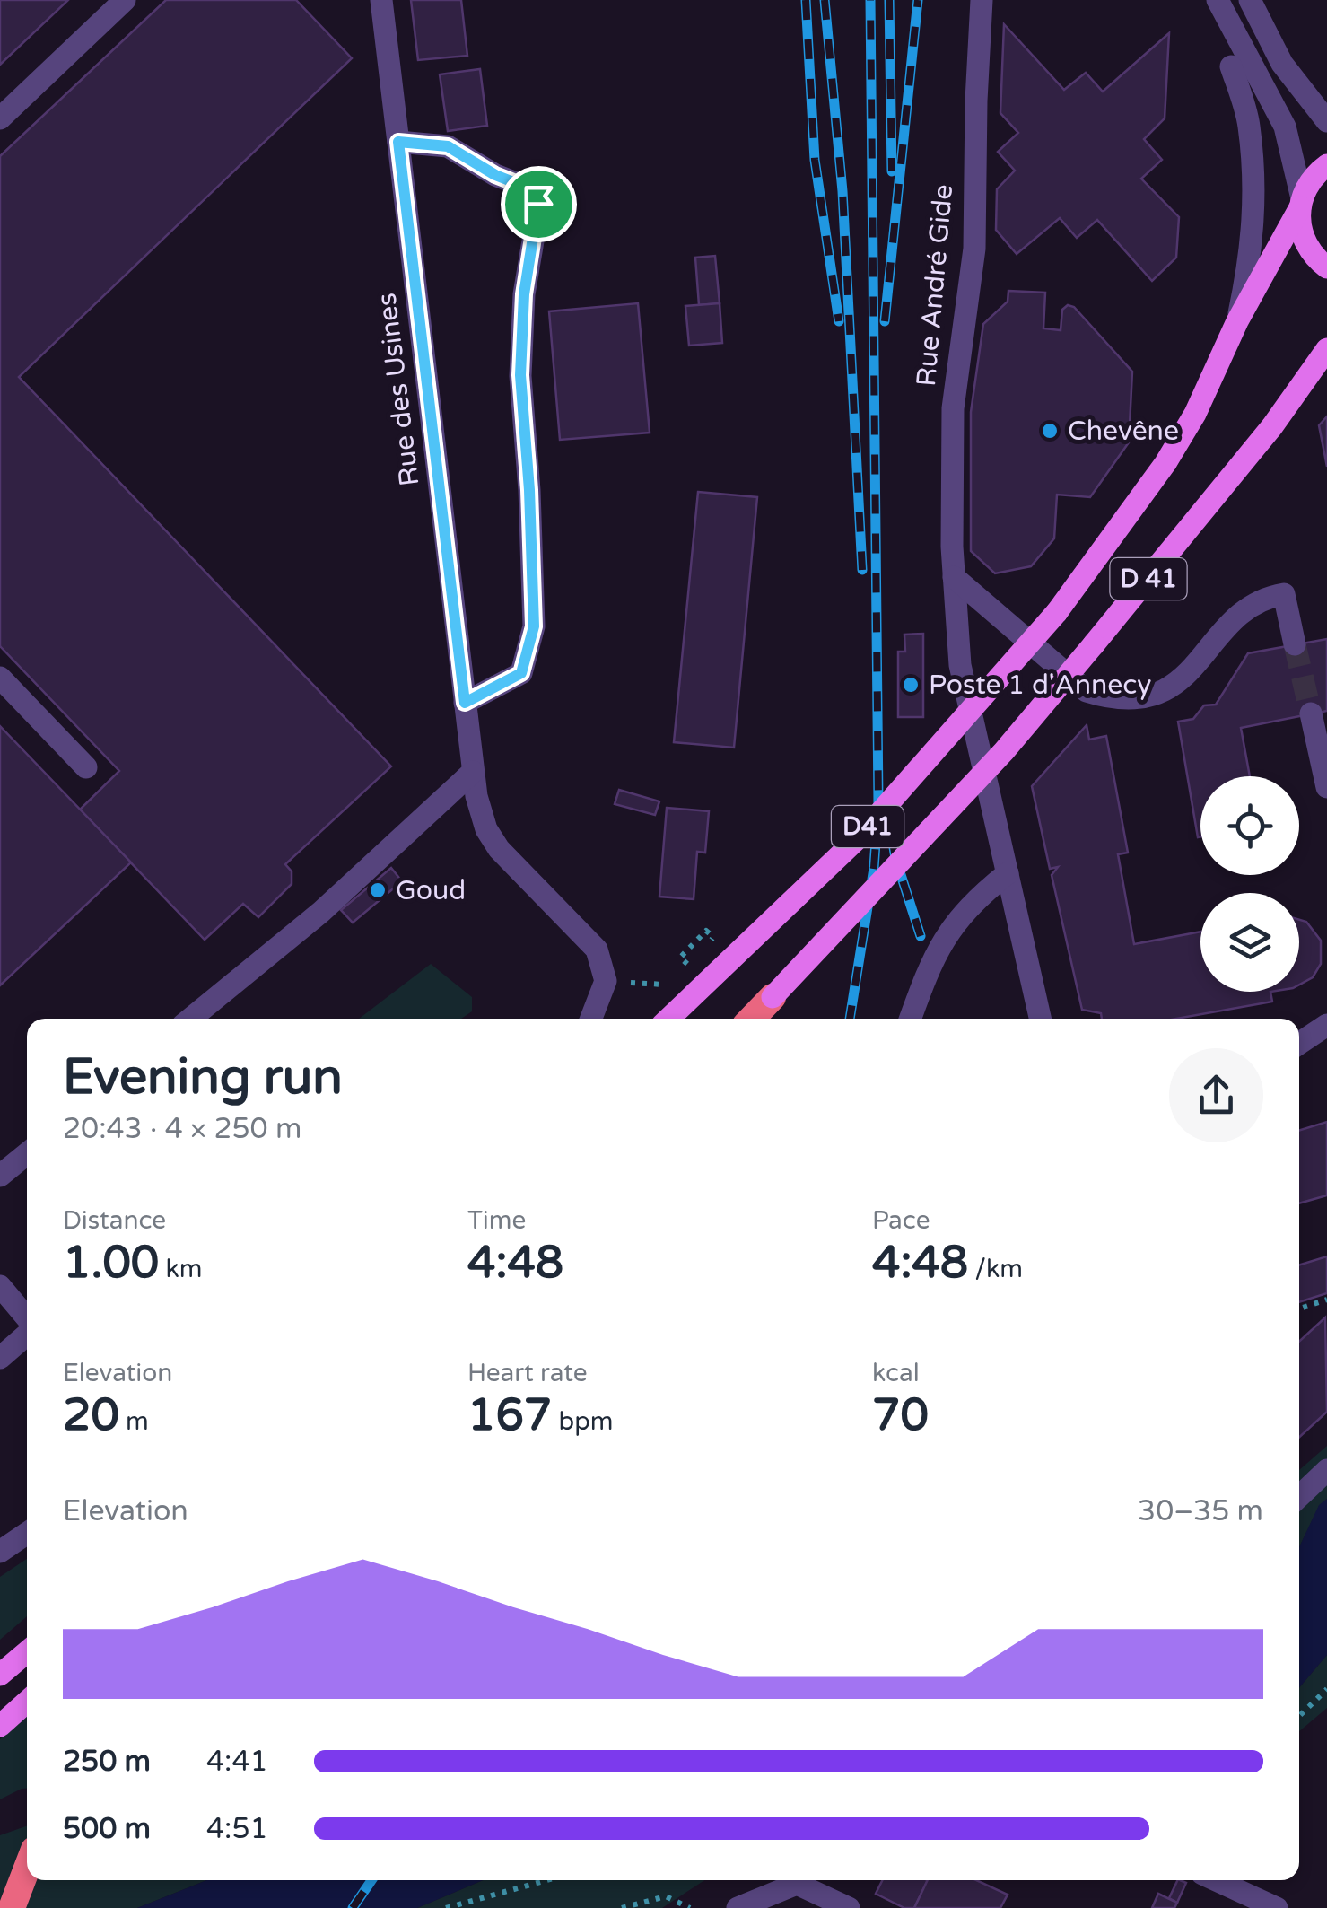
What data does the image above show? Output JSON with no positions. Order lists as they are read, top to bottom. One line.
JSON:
{"streets":{"main road":["D 41","D41"],"street":["Rue André Gide","Rue des Usines"]},"places":["Chevêne","Poste 1 d'Annecy","Goud"],"page":{"heading":["Evening run","20:43 · 4 × 250 m"],"stats":[["Distance","1.00 km"],["Time","4:48"],["Pace","4:48 /km"],["Elevation","20 m"],["Heart rate","167 bpm"],["kcal","70"]],"chart":["Elevation","30–35 m"],"list":[{"name":"250 m","note":"4:41"},{"name":"500 m","note":"4:51"}]}}
